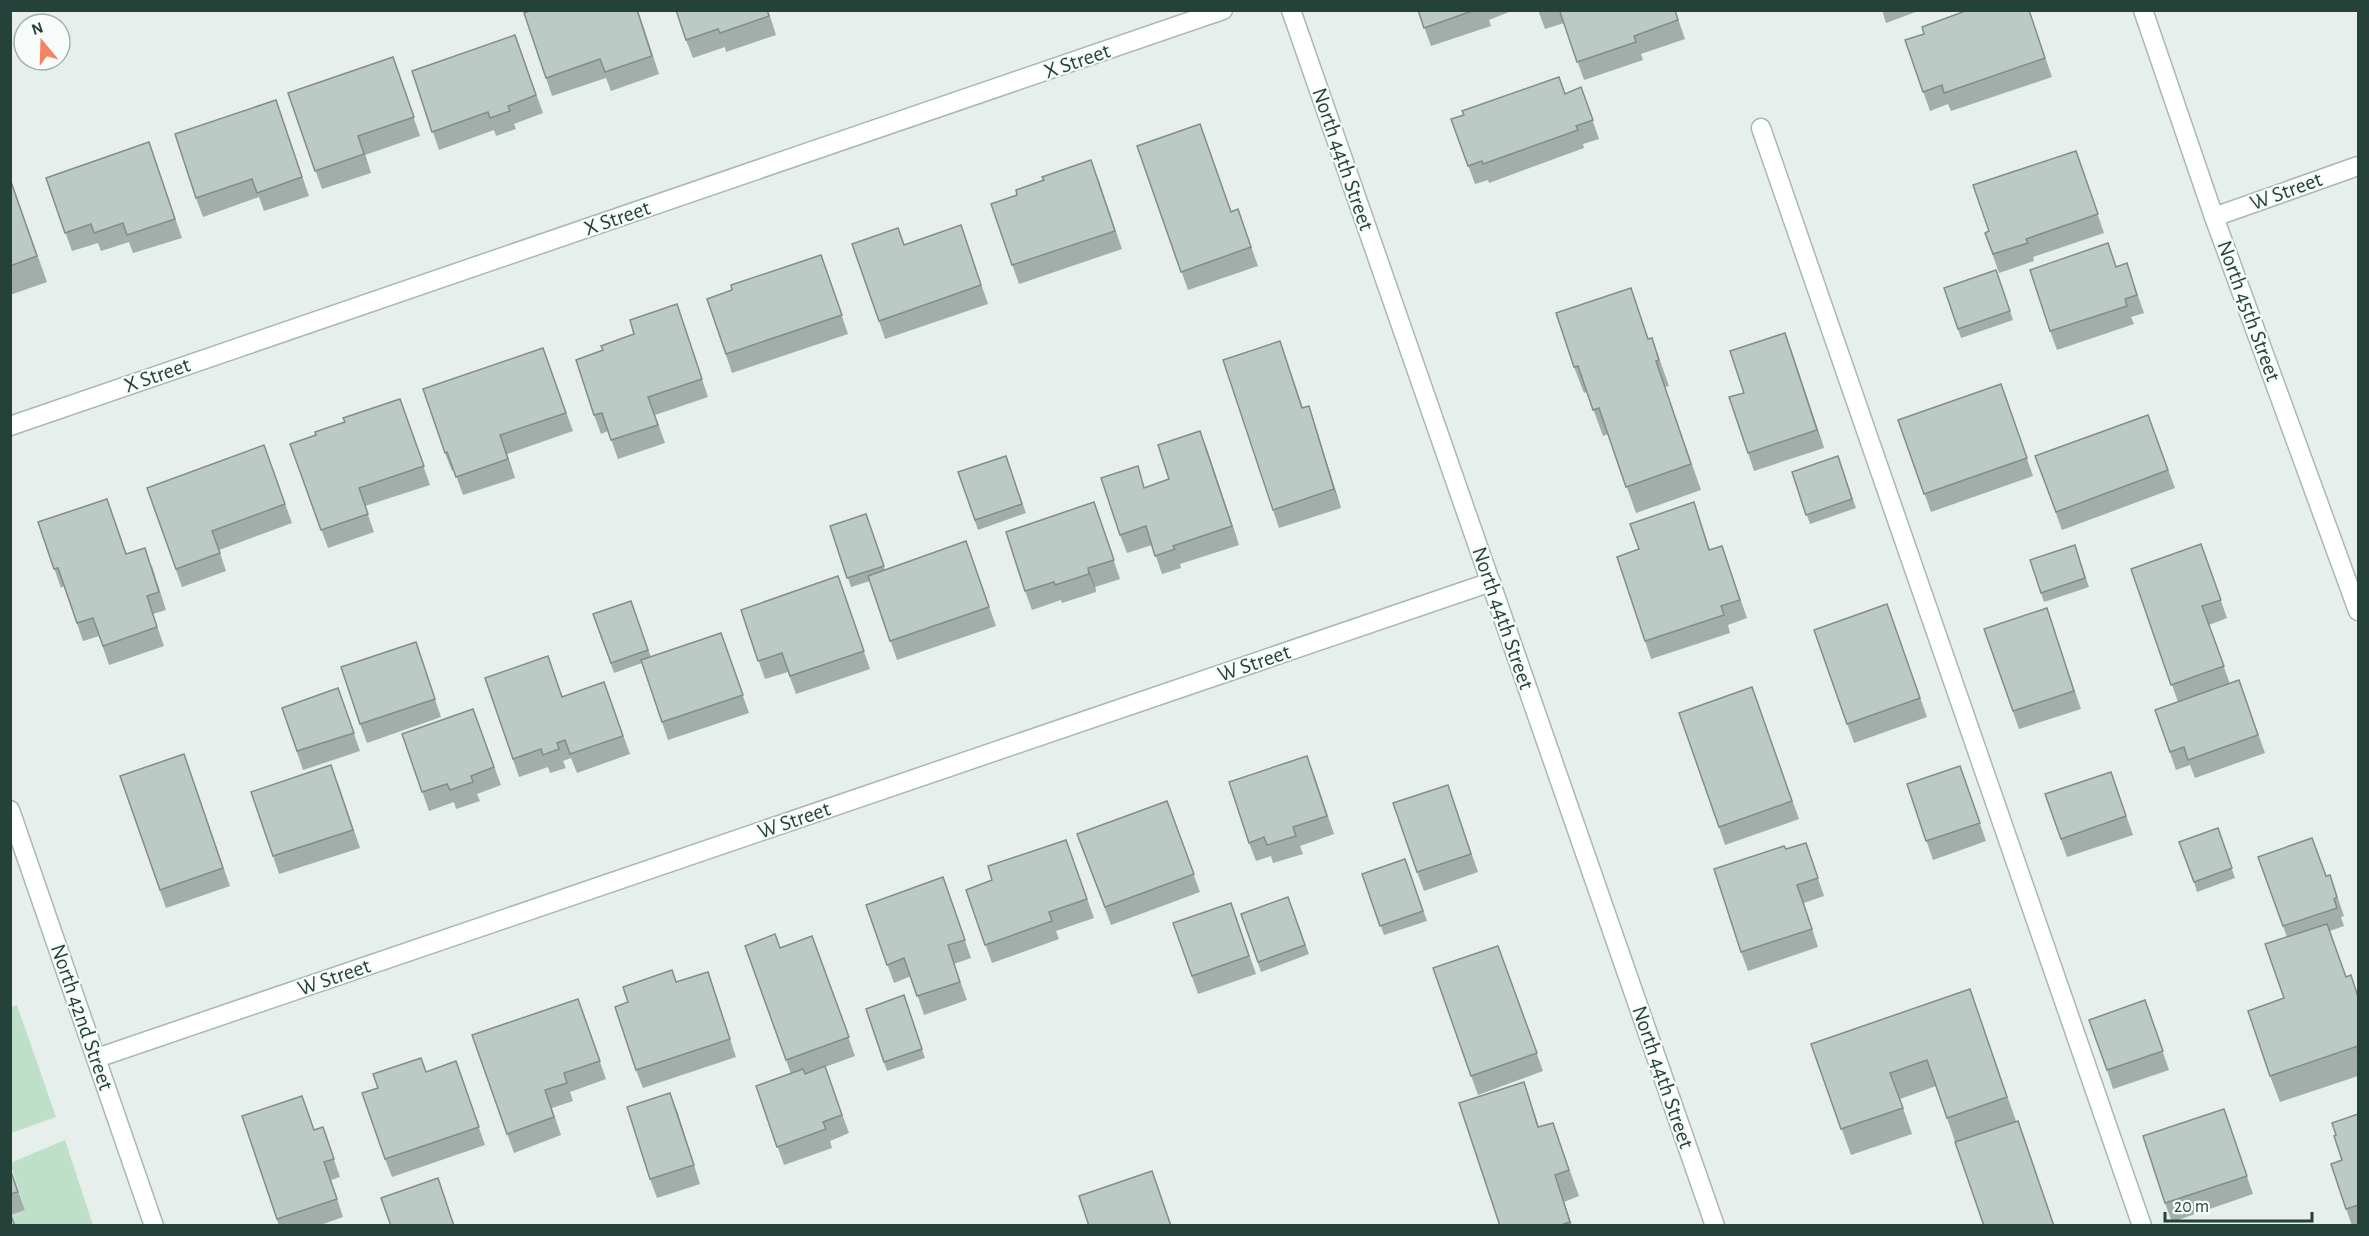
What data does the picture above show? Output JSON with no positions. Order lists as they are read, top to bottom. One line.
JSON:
{"streets":{"street":["X Street","North 44th Street","W Street","North 45th Street","North 42nd Street"]},"crossings":[["North 44th Street","W Street"],["W Street","North 45th Street"],["W Street","North 42nd Street"]],"scale_bar":"20 m","north":"top"}
